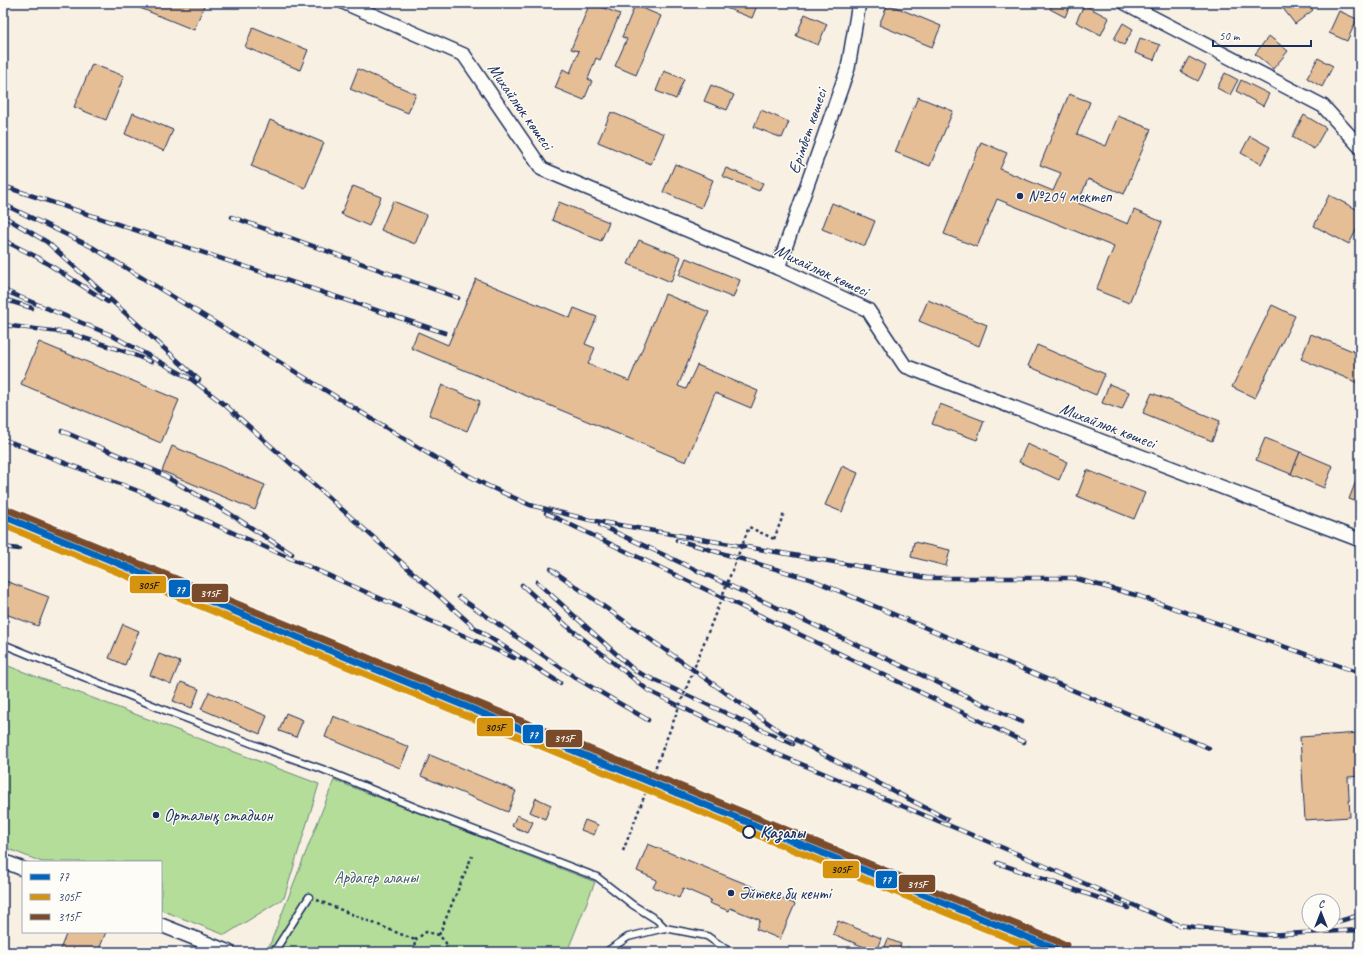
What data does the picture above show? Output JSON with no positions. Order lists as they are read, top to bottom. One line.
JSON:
{"streets":{"street":["Михайлюк көшесі","Ерімбет көшесі"]},"crossings":[["Михайлюк көшесі","Ерімбет көшесі"]],"parks":["Ардагер аланы"],"places":["№204 мектеп","Орталық стадион","Қазалы","Әйтеке би кенті"],"lines":["transit line 315F","transit line 77","transit line 305F"],"legend":["77","305F","315F"],"scale_bar":"50 m","north":"top"}
